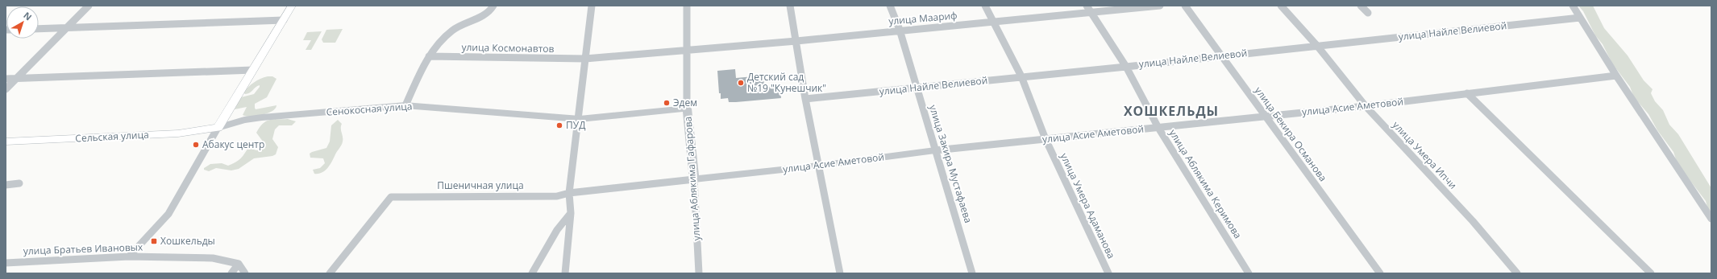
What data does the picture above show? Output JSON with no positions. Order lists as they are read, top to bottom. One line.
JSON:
{"streets":{"main road":["Сельская улица"],"street":["улица Маариф","улица Найле Велиевой","улица Космонавтов","улица Асие Аметовой","Сенокосная улица","улица Бекира Османова","улица Умера Ипчи","улица Закира Мустафаева","улица Аблякима Гафарова","улица Аблякима Керимова","Пшеничная улица","улица Умера Адаманова","улица Братьев Ивановых"]},"crossings":[["улица Маариф","улица Космонавтов"],["улица Маариф","улица Закира Мустафаева"],["улица Маариф","улица Аблякима Гафарова"],["улица Маариф","улица Аблякима Керимова"],["улица Маариф","улица Умера Адаманова"],["улица Найле Велиевой","улица Бекира Османова"],["улица Найле Велиевой","улица Умера Ипчи"],["улица Найле Велиевой","улица Закира Мустафаева"],["улица Найле Велиевой","улица Аблякима Керимова"],["улица Найле Велиевой","улица Умера Адаманова"],["улица Космонавтов","улица Аблякима Гафарова"],["улица Асие Аметовой","улица Бекира Османова"],["улица Асие Аметовой","улица Умера Ипчи"],["улица Асие Аметовой","улица Закира Мустафаева"],["улица Асие Аметовой","улица Аблякима Гафарова"],["улица Асие Аметовой","улица Аблякима Керимова"],["улица Асие Аметовой","Пшеничная улица"],["улица Асие Аметовой","улица Умера Адаманова"],["Сенокосная улица","Сельская улица"]],"districts":["ХОШКЕЛЬДЫ"],"places":{"other":["Детский сад №19 \"Кунешчик\"","Эдем","ПУД","Абакус центр"],"transit":["Хошкельды"]},"north":"top right"}
